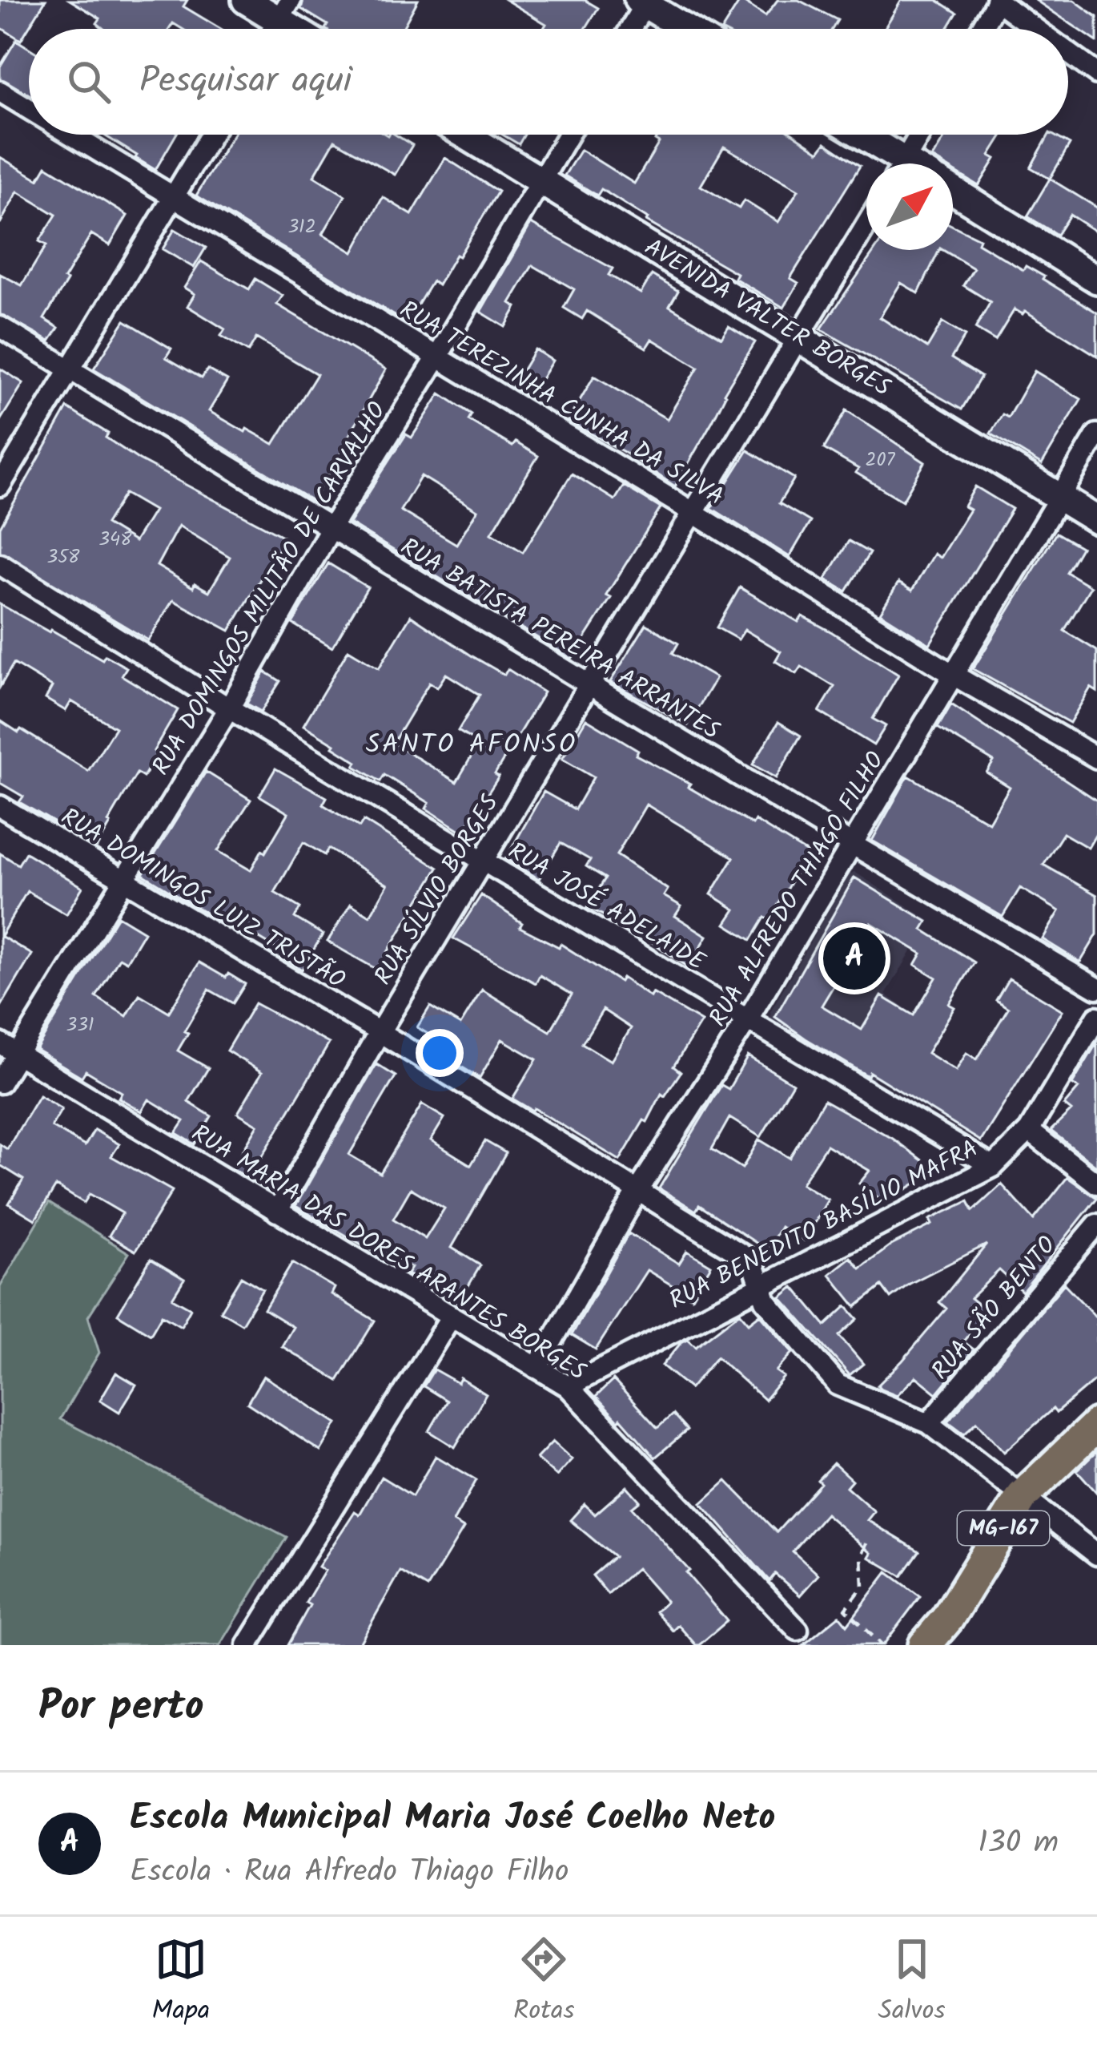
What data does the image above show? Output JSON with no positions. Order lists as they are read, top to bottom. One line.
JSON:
{"streets":{"main road":["MG-167"],"street":["AVENIDA VALTER BORGES","RUA TEREZINHA CUNHA DA SILVA","RUA DOMINGOS MILITÃO DE CARVALHO","RUA BATISTA PEREIRA ARRANTES","RUA ALFREDO THIAGO FILHO","RUA SÍLVIO BORGES","RUA DOMINGOS LUIZ TRISTÃO","RUA JOSÉ ADELAIDE","RUA BENEDITO BASÍLIO MAFRA","RUA MARIA DAS DORES ARANTES BORGES","RUA SÃO BENTO"]},"crossings":[["AVENIDA VALTER BORGES","RUA DOMINGOS MILITÃO DE CARVALHO"],["AVENIDA VALTER BORGES","RUA ALFREDO THIAGO FILHO"],["AVENIDA VALTER BORGES","RUA SÍLVIO BORGES"],["RUA TEREZINHA CUNHA DA SILVA","RUA DOMINGOS MILITÃO DE CARVALHO"],["RUA TEREZINHA CUNHA DA SILVA","RUA ALFREDO THIAGO FILHO"],["RUA TEREZINHA CUNHA DA SILVA","RUA SÍLVIO BORGES"],["RUA DOMINGOS MILITÃO DE CARVALHO","RUA BATISTA PEREIRA ARRANTES"],["RUA DOMINGOS MILITÃO DE CARVALHO","RUA DOMINGOS LUIZ TRISTÃO"],["RUA DOMINGOS MILITÃO DE CARVALHO","RUA JOSÉ ADELAIDE"],["RUA DOMINGOS MILITÃO DE CARVALHO","RUA MARIA DAS DORES ARANTES BORGES"],["RUA BATISTA PEREIRA ARRANTES","RUA ALFREDO THIAGO FILHO"],["RUA BATISTA PEREIRA ARRANTES","RUA SÍLVIO BORGES"],["RUA ALFREDO THIAGO FILHO","RUA DOMINGOS LUIZ TRISTÃO"],["RUA ALFREDO THIAGO FILHO","RUA JOSÉ ADELAIDE"],["RUA ALFREDO THIAGO FILHO","RUA MARIA DAS DORES ARANTES BORGES"],["RUA SÍLVIO BORGES","RUA DOMINGOS LUIZ TRISTÃO"],["RUA SÍLVIO BORGES","RUA JOSÉ ADELAIDE"],["RUA SÍLVIO BORGES","RUA MARIA DAS DORES ARANTES BORGES"],["RUA DOMINGOS LUIZ TRISTÃO","RUA BENEDITO BASÍLIO MAFRA"],["RUA DOMINGOS LUIZ TRISTÃO","RUA SÃO BENTO"],["RUA DOMINGOS LUIZ TRISTÃO","MG-167"],["RUA JOSÉ ADELAIDE","RUA BENEDITO BASÍLIO MAFRA"],["RUA BENEDITO BASÍLIO MAFRA","RUA MARIA DAS DORES ARANTES BORGES"]],"districts":["SANTO AFONSO"],"house_numbers":["312","207","348","358","331"],"north":"top right","page":{"search":"Pesquisar aqui","pins":"A","heading":"Por perto","list":[{"mark":"A","name":"Escola Municipal Maria José Coelho Neto","note":"Escola · Rua Alfredo Thiago Filho","value":"130 m"}],"nav":["Mapa","Rotas","Salvos"]}}
